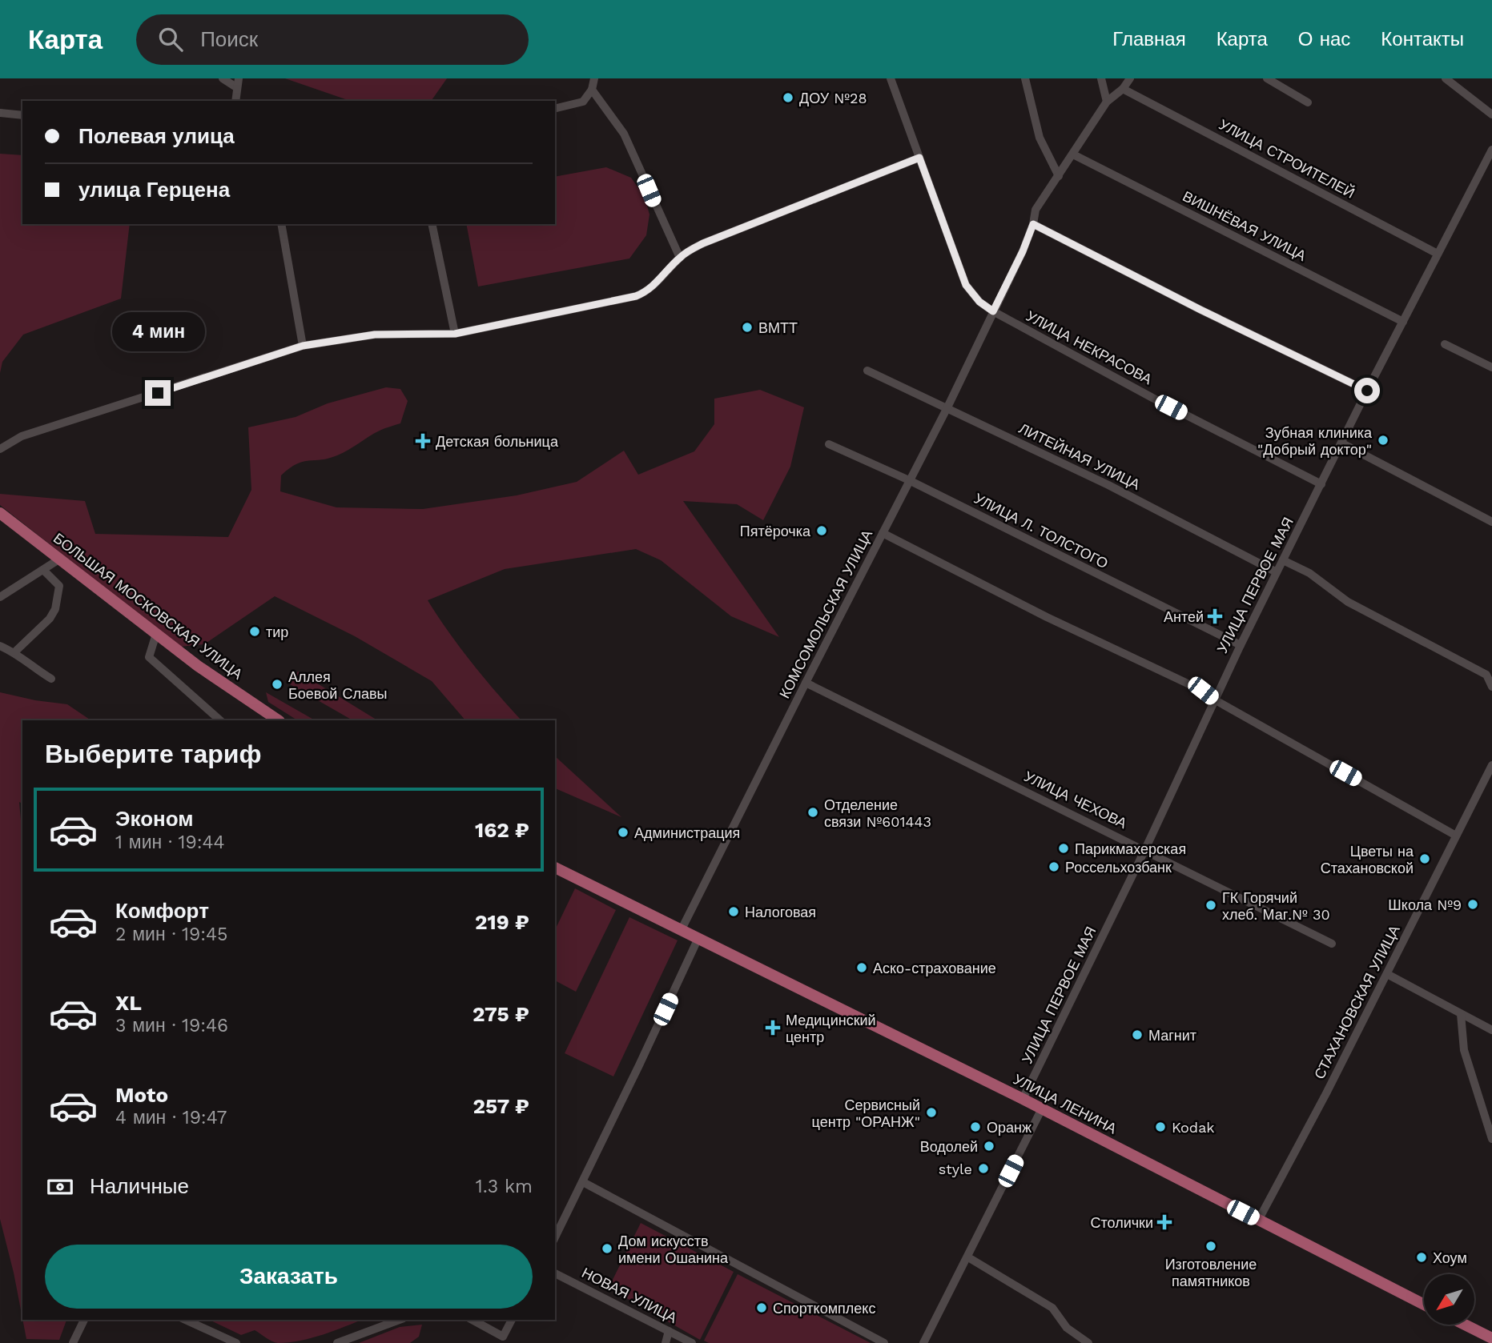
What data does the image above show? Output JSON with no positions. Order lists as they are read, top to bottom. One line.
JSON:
{"streets":{"main road":["БОЛЬШАЯ МОСКОВСКАЯ УЛИЦА","УЛИЦА ЛЕНИНА"],"street":["УЛИЦА СТРОИТЕЛЕЙ","ВИШНЁВАЯ УЛИЦА","УЛИЦА НЕКРАСОВА","ЛИТЕЙНАЯ УЛИЦА","УЛИЦА Л. ТОЛСТОГО","УЛИЦА ПЕРВОЕ МАЯ","КОМСОМОЛЬСКАЯ УЛИЦА","УЛИЦА ЧЕХОВА","СТАХАНОВСКАЯ УЛИЦА","НОВАЯ УЛИЦА"]},"crossings":[["УЛИЦА СТРОИТЕЛЕЙ","УЛИЦА ПЕРВОЕ МАЯ"],["УЛИЦА СТРОИТЕЛЕЙ","КОМСОМОЛЬСКАЯ УЛИЦА"],["ВИШНЁВАЯ УЛИЦА","УЛИЦА ПЕРВОЕ МАЯ"],["ВИШНЁВАЯ УЛИЦА","КОМСОМОЛЬСКАЯ УЛИЦА"],["УЛИЦА НЕКРАСОВА","УЛИЦА ПЕРВОЕ МАЯ"],["УЛИЦА НЕКРАСОВА","КОМСОМОЛЬСКАЯ УЛИЦА"],["ЛИТЕЙНАЯ УЛИЦА","УЛИЦА ПЕРВОЕ МАЯ"],["ЛИТЕЙНАЯ УЛИЦА","КОМСОМОЛЬСКАЯ УЛИЦА"],["УЛИЦА Л. ТОЛСТОГО","УЛИЦА ПЕРВОЕ МАЯ"],["УЛИЦА Л. ТОЛСТОГО","КОМСОМОЛЬСКАЯ УЛИЦА"],["УЛИЦА ПЕРВОЕ МАЯ","УЛИЦА ЧЕХОВА"],["УЛИЦА ПЕРВОЕ МАЯ","УЛИЦА ЛЕНИНА"],["КОМСОМОЛЬСКАЯ УЛИЦА","УЛИЦА ЧЕХОВА"],["КОМСОМОЛЬСКАЯ УЛИЦА","УЛИЦА ЛЕНИНА"],["СТАХАНОВСКАЯ УЛИЦА","УЛИЦА ЛЕНИНА"]],"places":{"other":["ДОУ №28","ВМТТ","Зубная клиника \"Добрый доктор\"","Пятёрочка","тир","Аллея Боевой Славы","Отделение связи №601443","Администрация","Парикмахерская","Цветы на Стахановской","Россельхозбанк","Школа №9","ГК Горячий хлеб. Маг.№ 30","Налоговая","Аско-страхование","Магнит","Сервисный центр \"ОРАНЖ\"","Оранж","Kodak","Водолей","style","Изготовление памятников","Дом искусств имени Ошанина","Хоум","Спорткомплекс"],"health":["Детская больница","Антей","Медицинский центр","Столички"]},"north":"bottom left","page":{"header":"Карта","search":"Поиск","nav":["Главная","Карта","О нас","Контакты"],"banner":["Полевая улица","улица Герцена"],"bubble":"4 мин","heading":"Выберите тариф","list":[{"name":"Эконом","note":"1 мин · 19:44","value":"162 ₽"},{"name":"Комфорт","note":"2 мин · 19:45","value":"219 ₽"},{"name":"XL","note":"3 мин · 19:46","value":"275 ₽"},{"name":"Moto","note":"4 мин · 19:47","value":"257 ₽"}],"pay":["Наличные","1.3 km"],"buttons":"Заказать"}}
